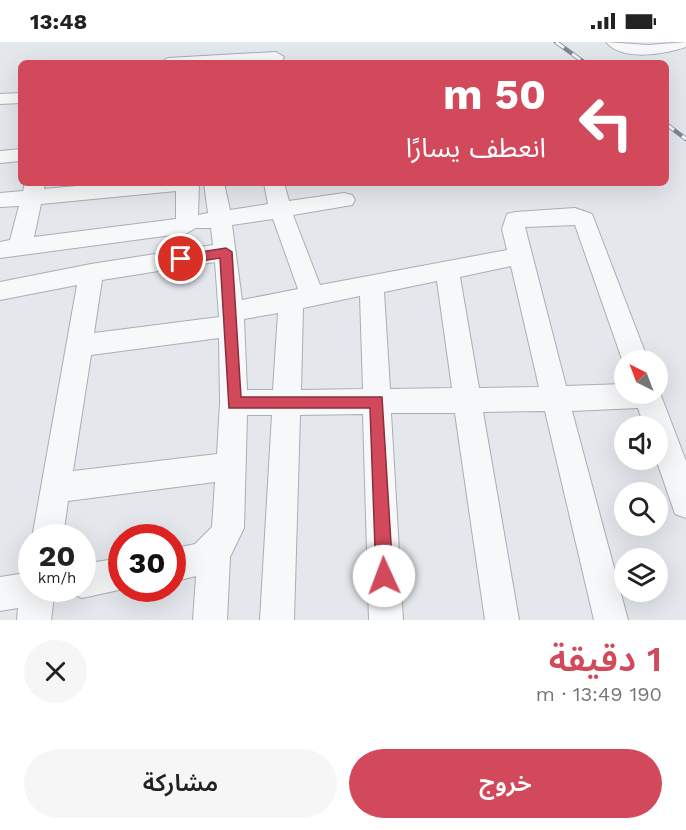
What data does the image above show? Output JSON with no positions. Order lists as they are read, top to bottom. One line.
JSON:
{"north":"top left","page":{"status":"13:48","turn":["50 m","انعطف يسارًا"],"speed":"20 km/h","limit":"30","heading":["1 دقيقة","190 m · 13:49"],"buttons":["خروج","مشاركة"]}}
